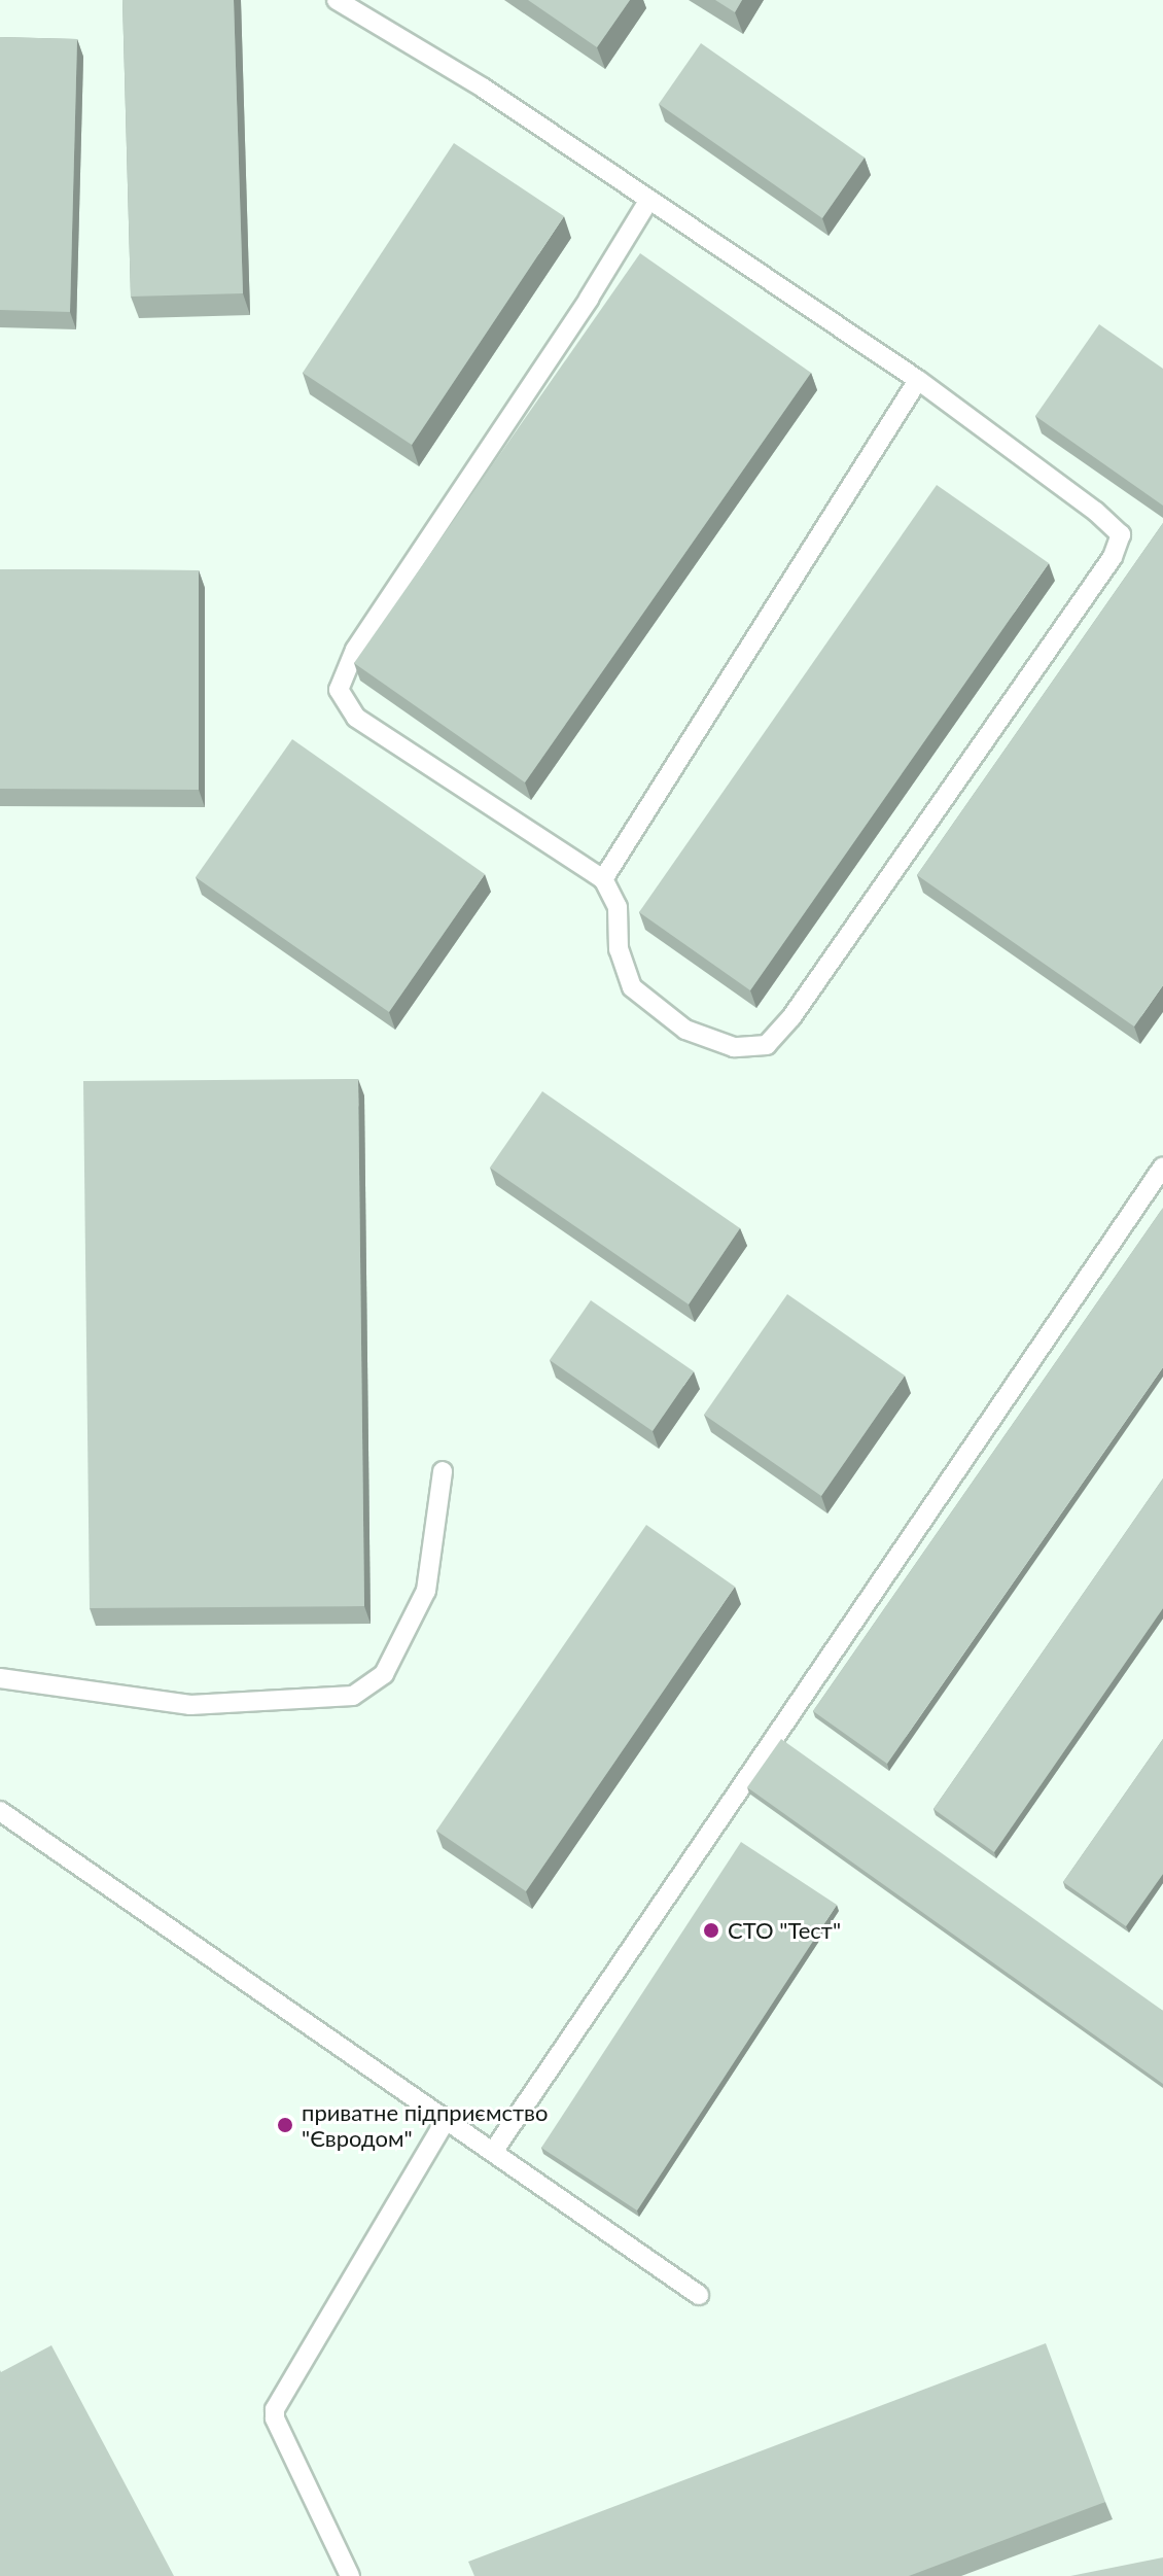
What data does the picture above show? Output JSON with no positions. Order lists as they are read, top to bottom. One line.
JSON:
{"places":["СТО \"Тест\"","приватне підприємство \"Євродом\""]}
